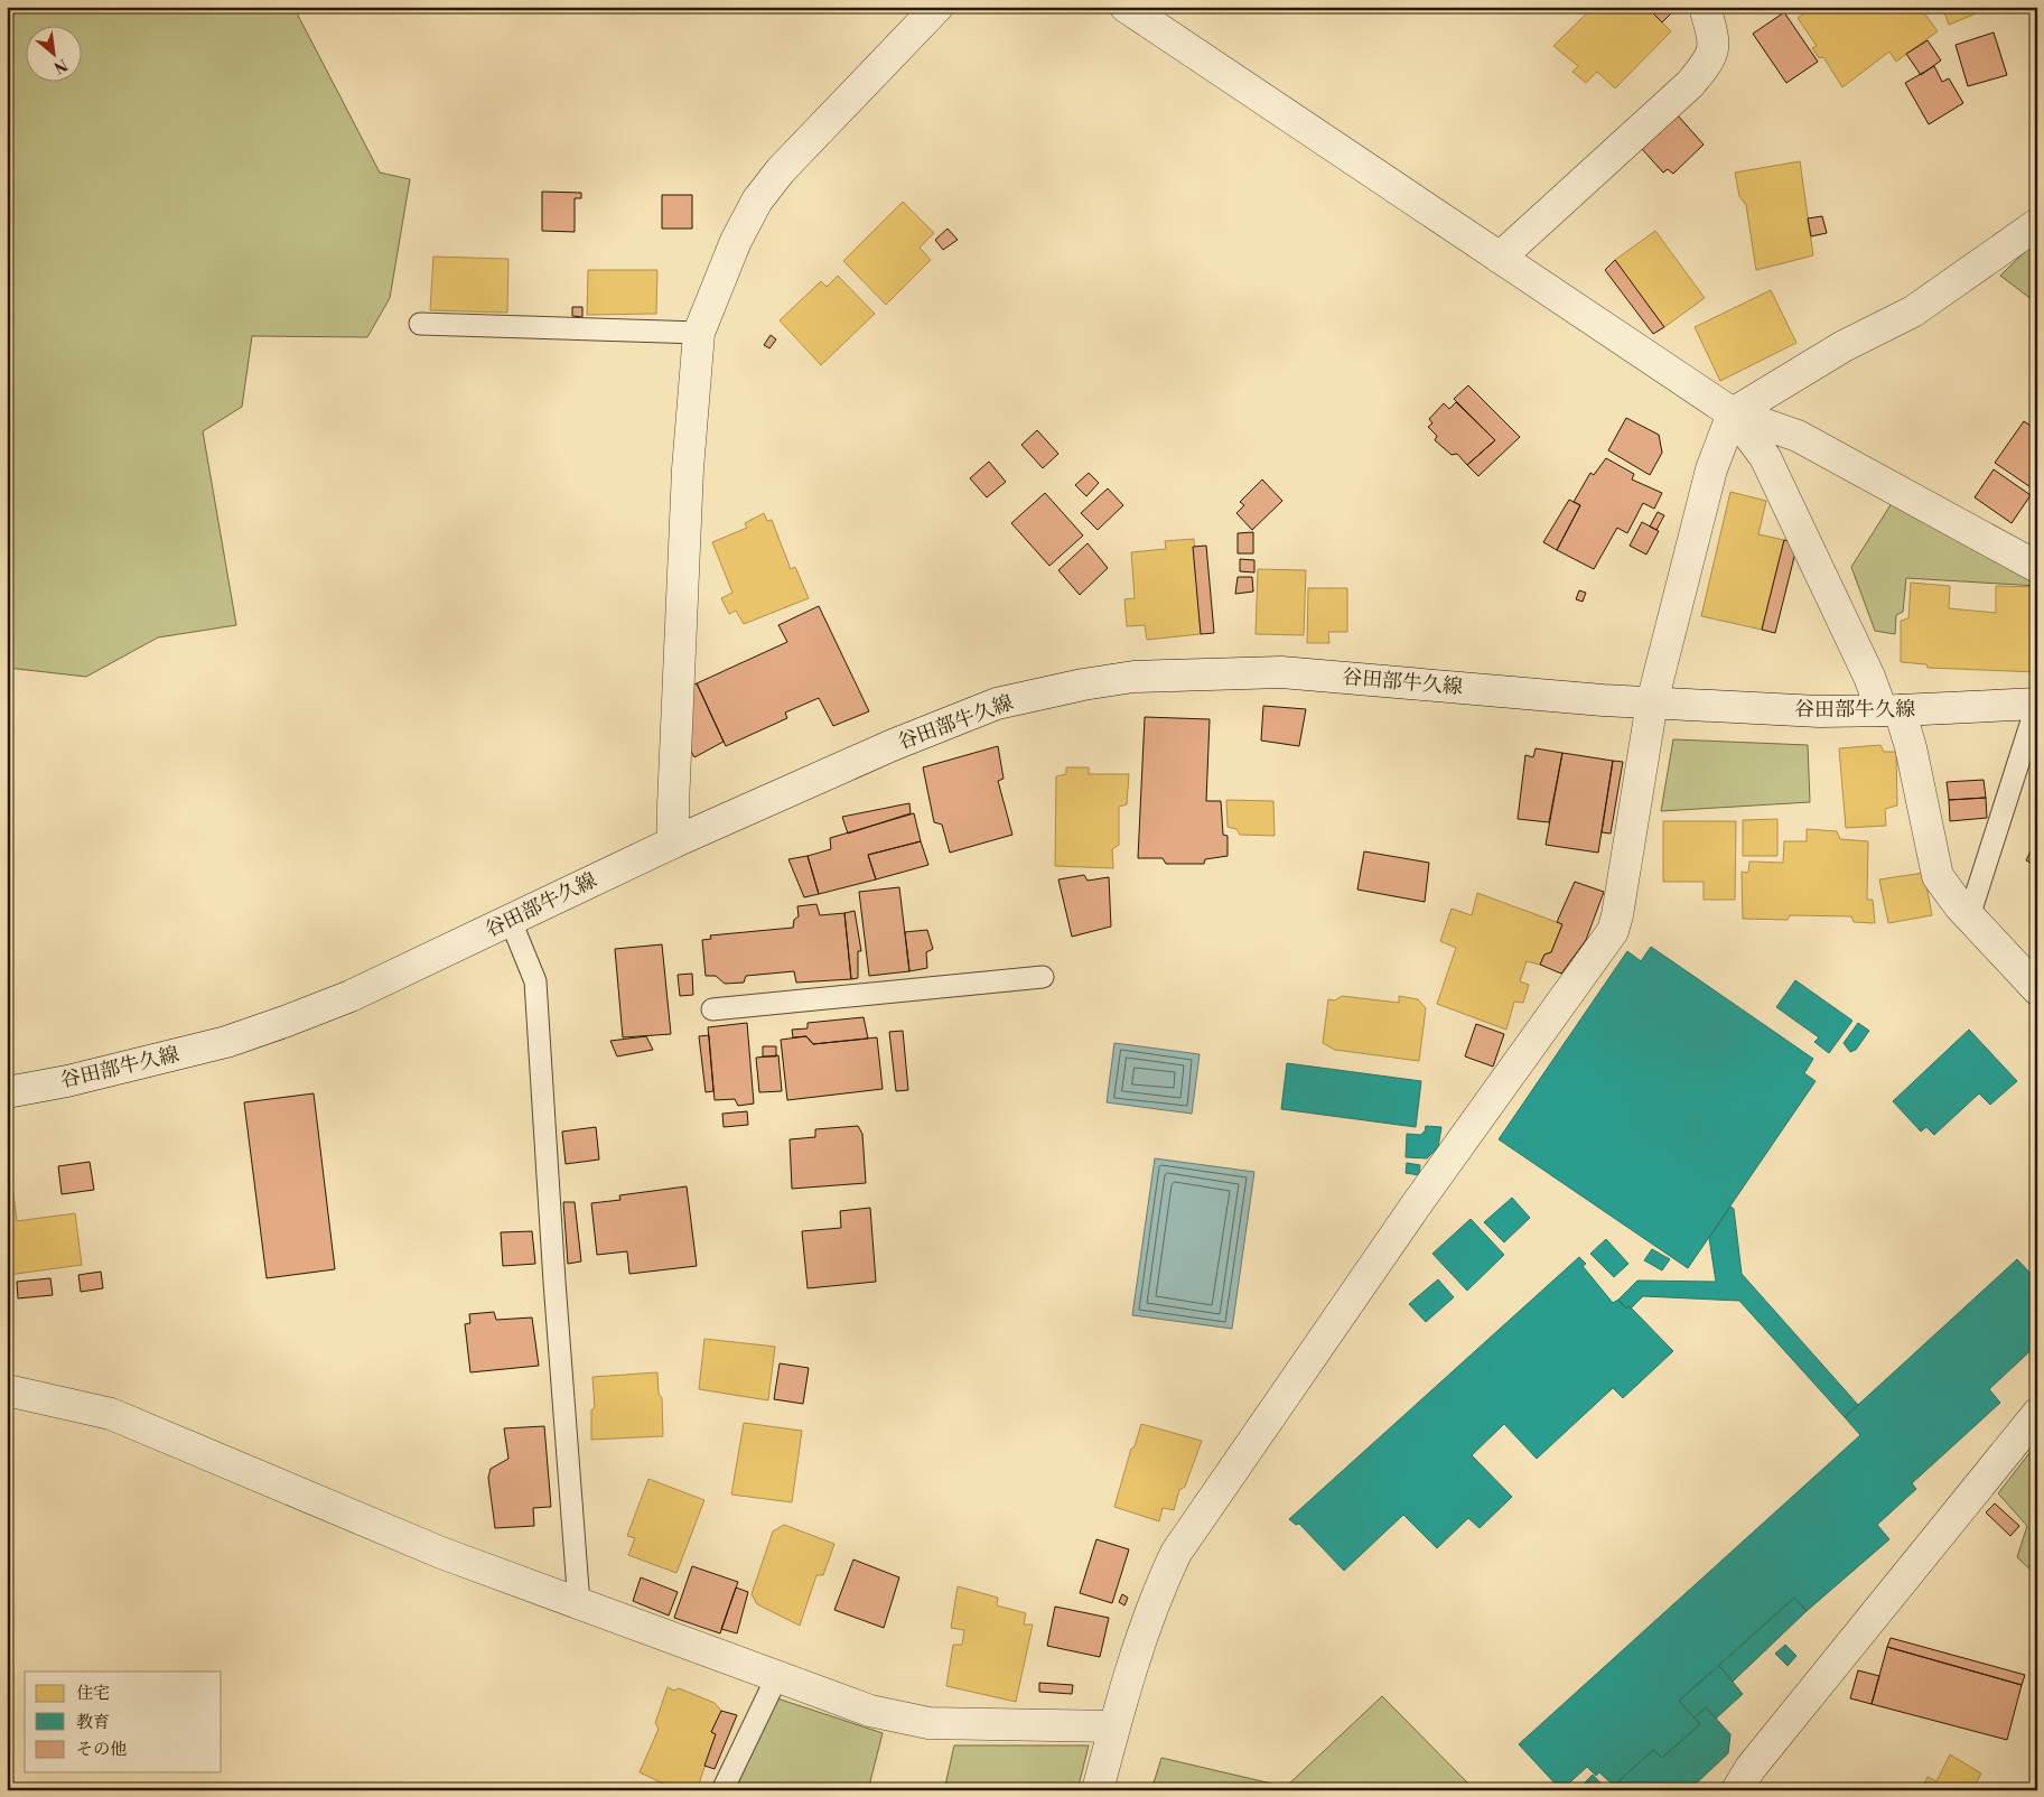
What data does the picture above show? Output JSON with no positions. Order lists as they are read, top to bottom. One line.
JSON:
{"streets":{"street":["谷田部牛久線"]},"legend":["住宅","教育","その他"],"north":"bottom right"}
